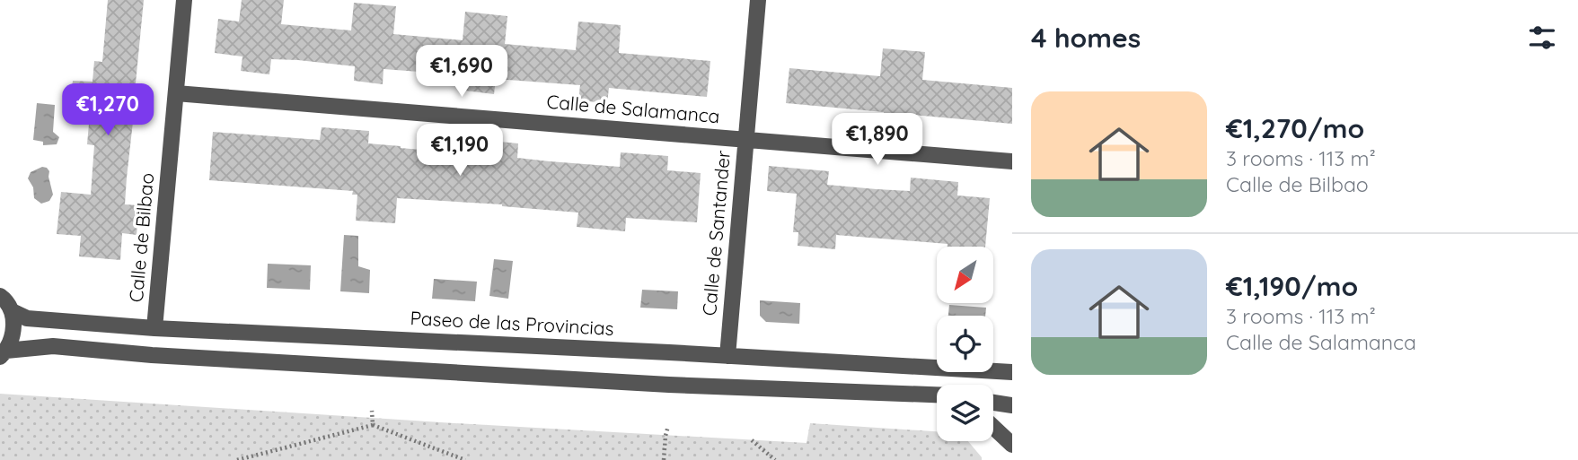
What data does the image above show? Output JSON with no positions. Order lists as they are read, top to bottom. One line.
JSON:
{"streets":{"street":["Calle de Salamanca","Calle de Santander","Calle de Bilbao","Paseo de las Provincias"]},"crossings":[["Calle de Salamanca","Calle de Santander"],["Calle de Salamanca","Calle de Bilbao"],["Calle de Santander","Paseo de las Provincias"],["Calle de Bilbao","Paseo de las Provincias"]],"north":"bottom left","page":{"heading":"4 homes","price":["€1,690","€1,270","€1,890","€1,190"],"list":[{"name":"€1,270/mo","note":"3 rooms · 113 m² · Calle de Bilbao"},{"name":"€1,190/mo","note":"3 rooms · 113 m² · Calle de Salamanca"}]}}
